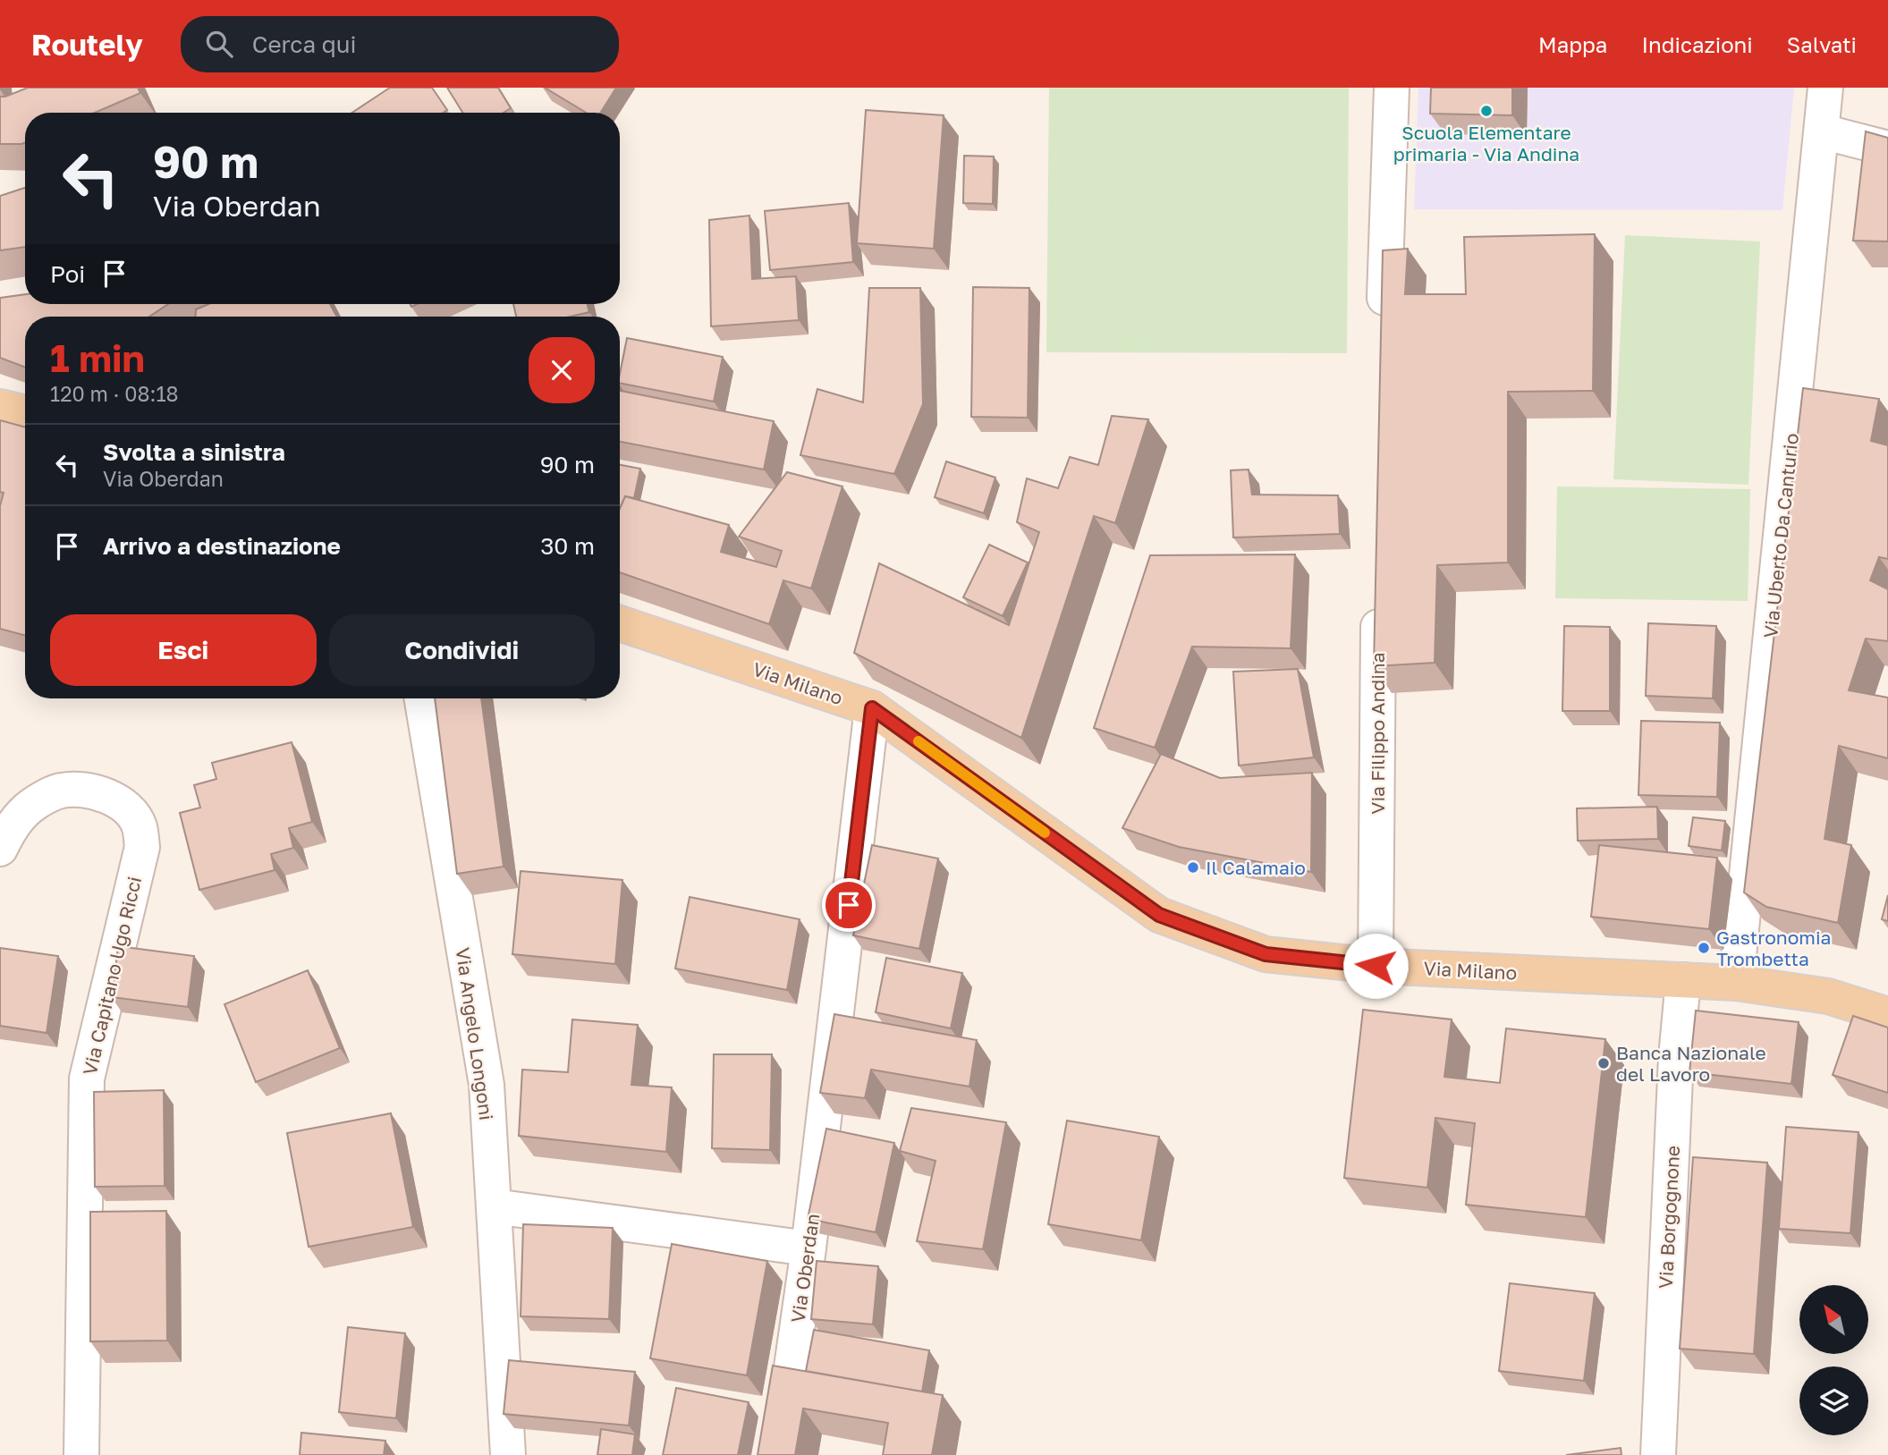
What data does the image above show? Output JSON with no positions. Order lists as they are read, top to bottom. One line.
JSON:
{"streets":{"main road":["Via Milano"],"street":["Via Uberto Da Canturio","Via Filippo Andina","Via Capitano Ugo Ricci","Via Angelo Longoni","Via Borgognone","Via Oberdan"]},"crossings":[["Via Uberto Da Canturio","Via Milano"],["Via Milano","Via Filippo Andina"],["Via Milano","Via Borgognone"],["Via Milano","Via Oberdan"]],"places":["Scuola Elementare primaria - Via Andina","Il Calamaio","Gastronomia Trombetta","Banca Nazionale del Lavoro"],"north":"top left","page":{"header":"Routely","search":"Cerca qui","nav":["Mappa","Indicazioni","Salvati"],"turn":["90 m","Via Oberdan"],"then":"Poi","heading":["1 min","120 m · 08:18"],"list":[{"name":"Svolta a sinistra","note":"Via Oberdan","value":"90 m"},{"name":"Arrivo a destinazione","value":"30 m"}],"buttons":["Esci","Condividi"]}}
